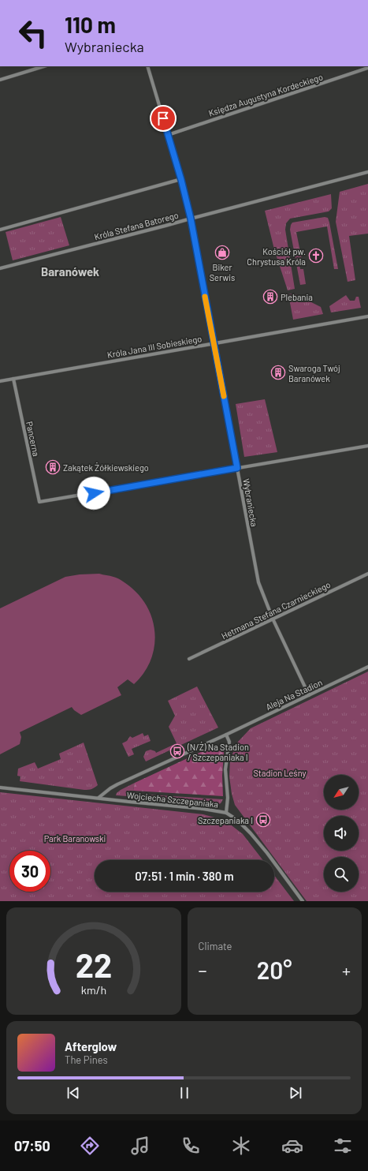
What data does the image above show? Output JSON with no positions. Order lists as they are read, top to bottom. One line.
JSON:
{"streets":{"street":["Księdza Augustyna Kordeckiego","Króla Stefana Batorego","Króla Jana III Sobieskiego","Pancerna","Wybraniecka","Hetmana Stefana Czarnieckiego","Aleja Na Stadion","Wojciecha Szczepaniaka"]},"crossings":[["Księdza Augustyna Kordeckiego","Wybraniecka"],["Króla Stefana Batorego","Wybraniecka"],["Króla Jana III Sobieskiego","Pancerna"],["Króla Jana III Sobieskiego","Wybraniecka"],["Pancerna","Wybraniecka"],["Wybraniecka","Hetmana Stefana Czarnieckiego"],["Wybraniecka","Aleja Na Stadion"],["Aleja Na Stadion","Wojciecha Szczepaniaka"]],"districts":["Baranówek"],"parks":["Stadion Leśny","Park Baranowski"],"places":{"shop":["Biker Serwis"],"church":["Kościół pw. Chrystusa Króla"],"building":["Plebania","Swaroga Twój Baranówek","Zakątek Żółkiewskiego"],"bus stop":["(N/Ż) Na Stadion / Szczepaniaka I","Szczepaniaka I"]},"north":"bottom left","page":{"turn":["110 m","Wybraniecka"],"limit":"30","trip":"07:51 · 1 min · 380 m","tile":"Climate","heat":["−","20°","+"],"song":["Afterglow","The Pines"],"tabs":"07:50","gauge":["22","km/h"]}}
